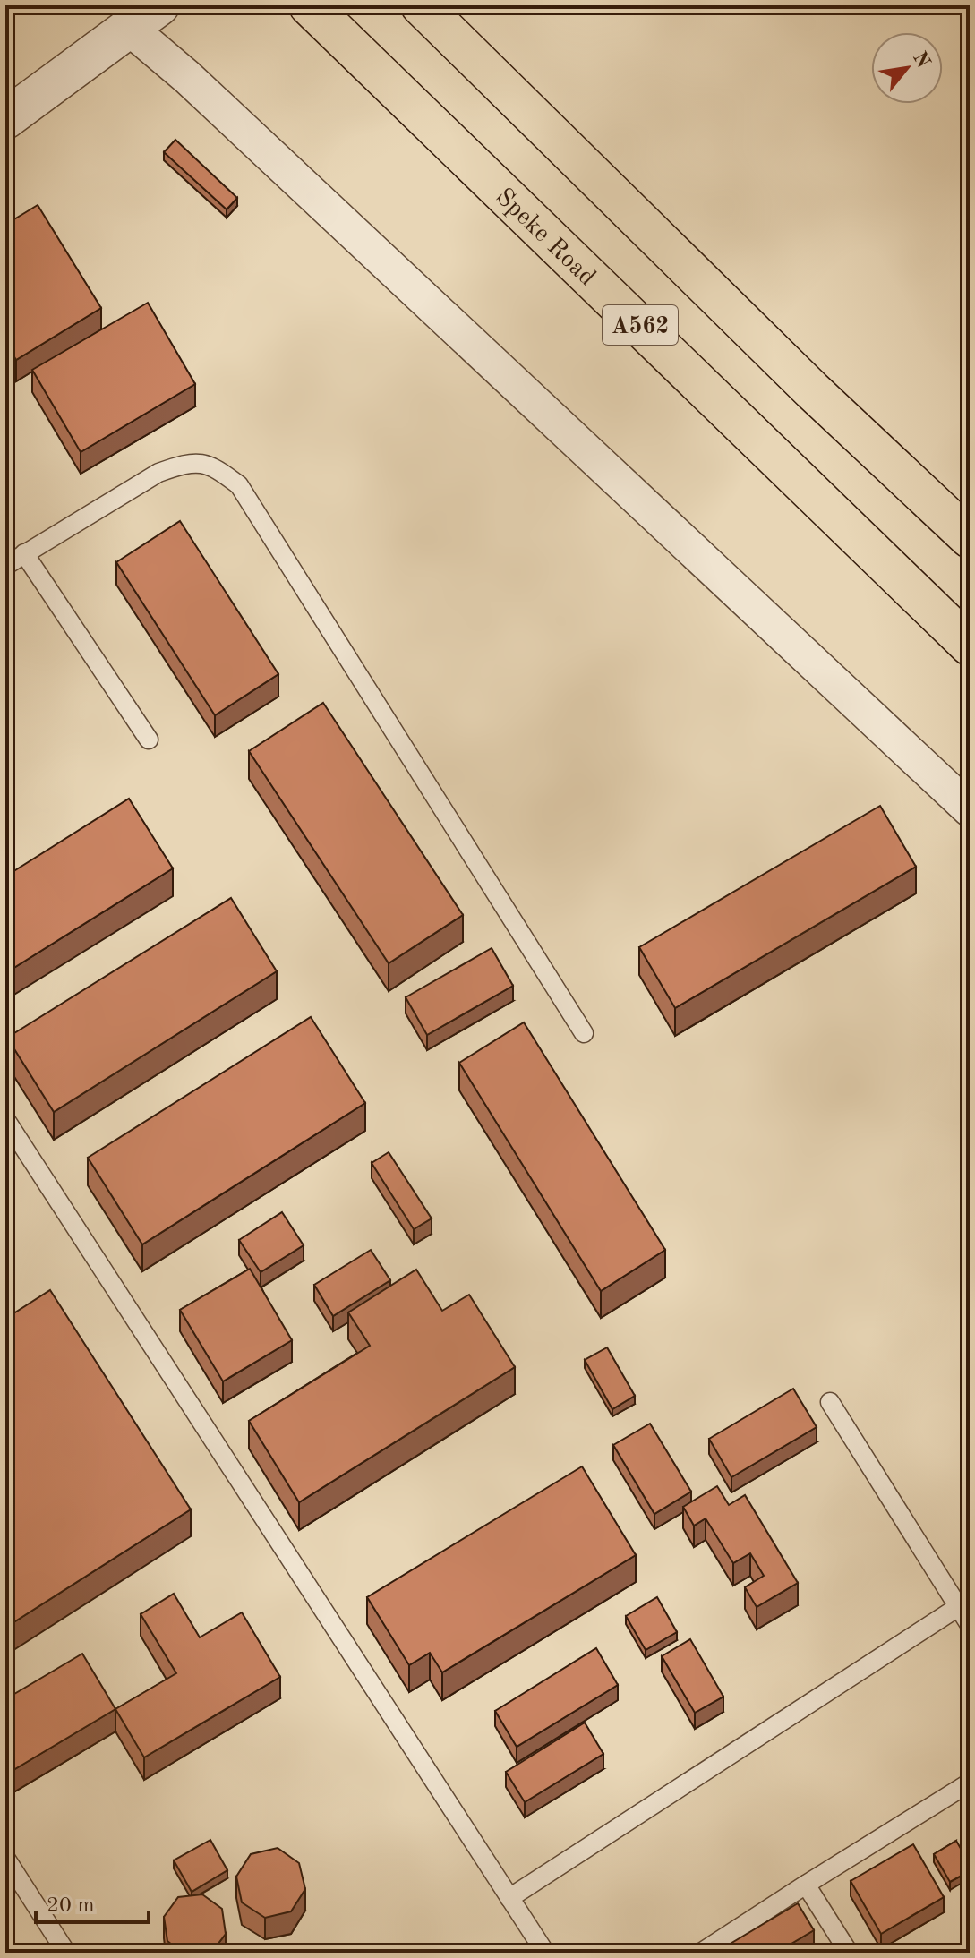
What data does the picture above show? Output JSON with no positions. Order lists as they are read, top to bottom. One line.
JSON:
{"streets":{"highway":["Speke Road","A562"]},"scale_bar":"20 m","north":"top right"}
